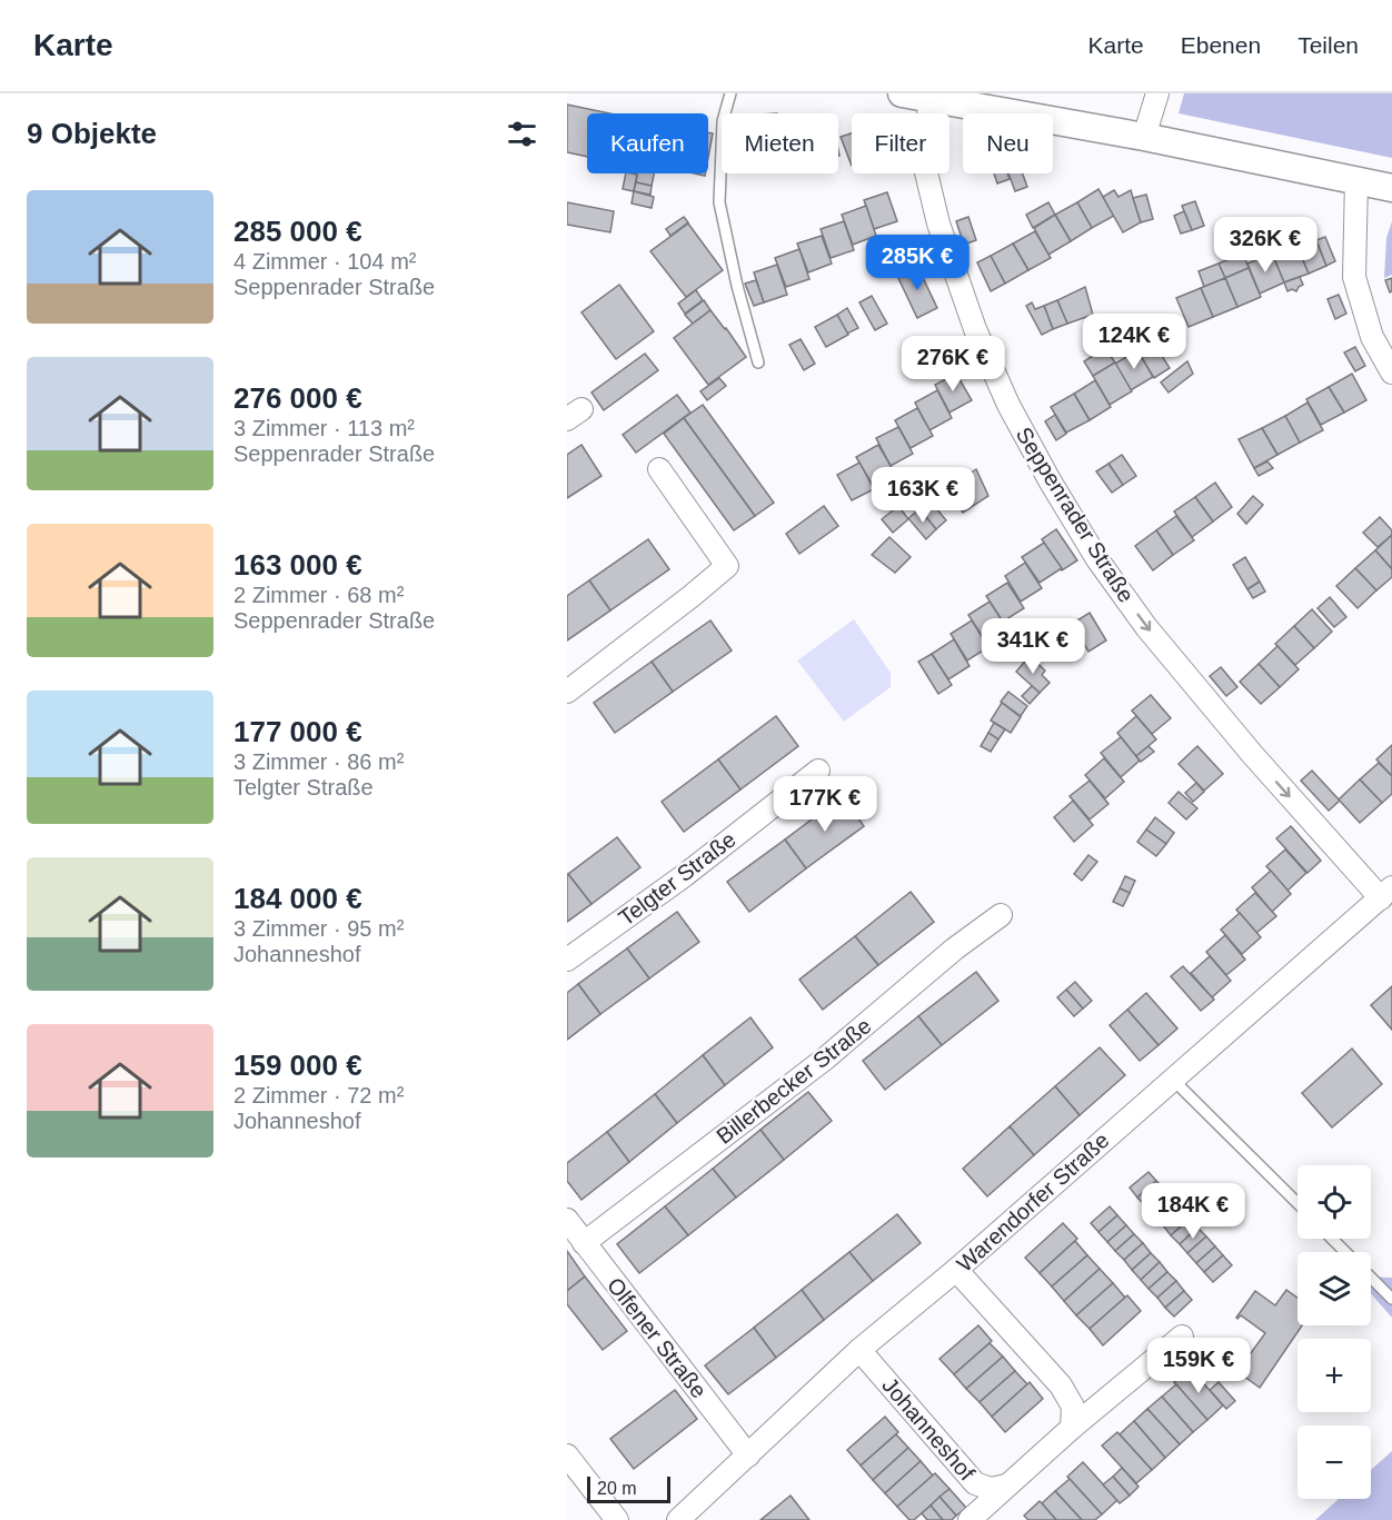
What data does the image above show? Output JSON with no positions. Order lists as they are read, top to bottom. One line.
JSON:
{"streets":{"street":["Seppenrader Straße","Telgter Straße","Billerbecker Straße","Warendorfer Straße","Olfener Straße","Johanneshof"]},"crossings":[["Seppenrader Straße","Warendorfer Straße"],["Billerbecker Straße","Olfener Straße"],["Warendorfer Straße","Olfener Straße"],["Warendorfer Straße","Johanneshof"]],"one_way":["Seppenrader Straße"],"scale_bar":"20 m","page":{"header":"Karte","nav":["Karte","Ebenen","Teilen"],"heading":"9 Objekte","chip":["Kaufen","Mieten","Filter","Neu"],"list":[{"name":"285 000 €","note":"4 Zimmer · 104 m² · Seppenrader Straße"},{"name":"276 000 €","note":"3 Zimmer · 113 m² · Seppenrader Straße"},{"name":"163 000 €","note":"2 Zimmer · 68 m² · Seppenrader Straße"},{"name":"177 000 €","note":"3 Zimmer · 86 m² · Telgter Straße"},{"name":"184 000 €","note":"3 Zimmer · 95 m² · Johanneshof"},{"name":"159 000 €","note":"2 Zimmer · 72 m² · Johanneshof"}],"price":["326K €","285K €","124K €","276K €","163K €","341K €","177K €","184K €","159K €"],"map_buttons":["+","−"],"scale":"20 m"}}
